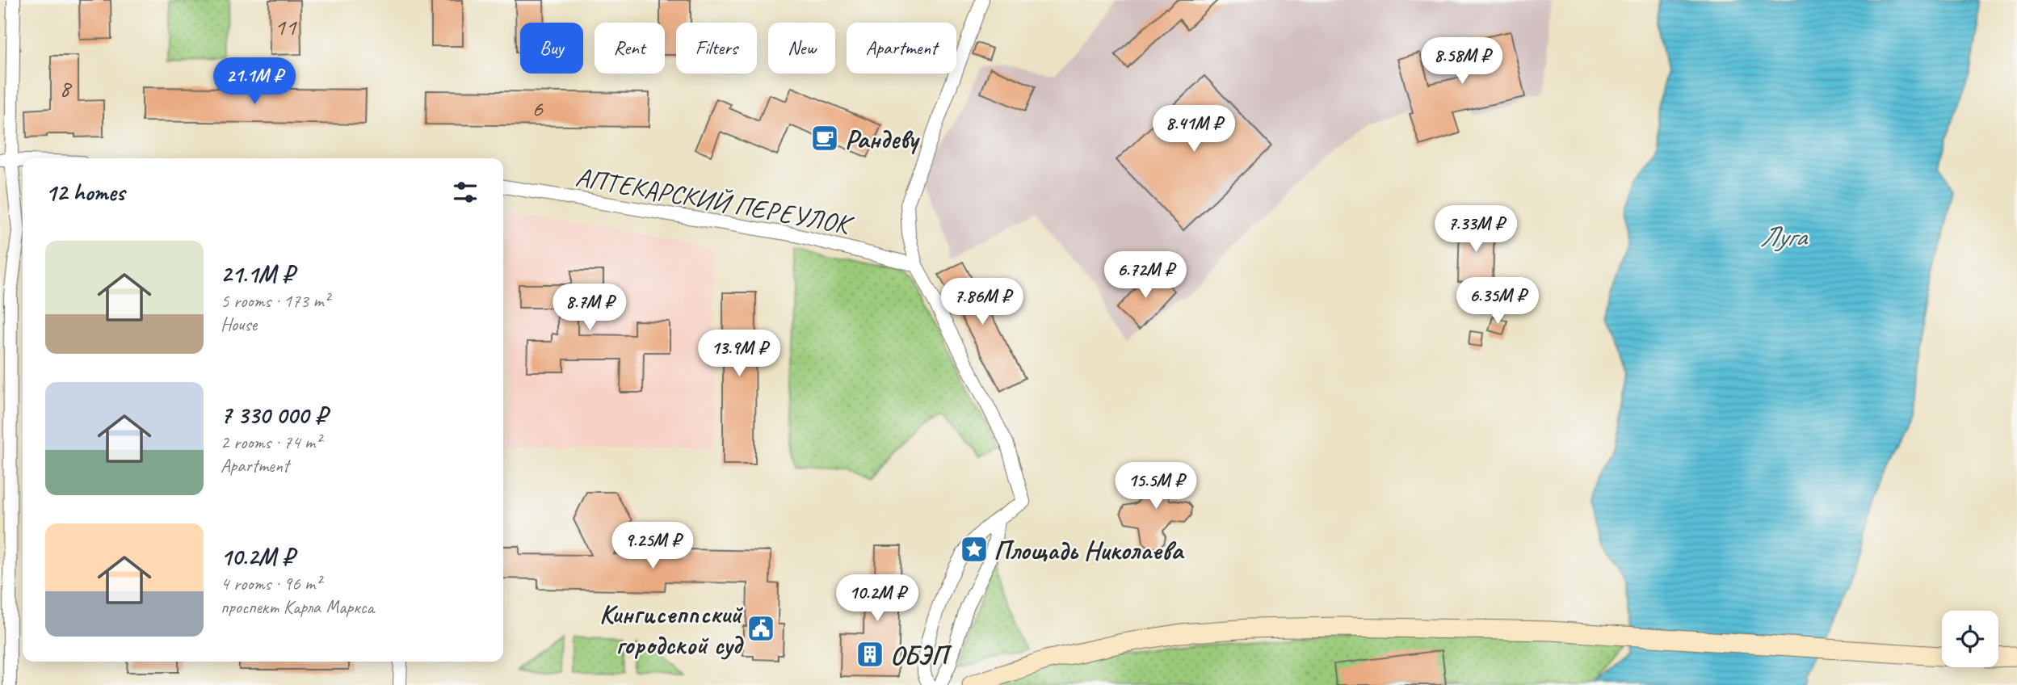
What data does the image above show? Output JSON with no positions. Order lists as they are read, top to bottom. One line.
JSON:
{"streets":{"street":["АПТЕКАРСКИЙ ПЕРЕУЛОК"]},"water":["Луга"],"places":{"cafe":["Рандеву"],"place":["Площадь Николаева"],"public building":["Кингисеппский городской суд"],"building":["ОБЭП"]},"house_numbers":["11","8","6"],"page":{"chip":["Buy","Rent","Filters","New","Apartment"],"price":["8.58M ₽","21.1M ₽","8.41M ₽","7.33M ₽","6.72M ₽","6.35M ₽","7.86M ₽","8.7M ₽","13.9M ₽","15.5M ₽","9.25M ₽","10.2M ₽"],"heading":"12 homes","list":[{"name":"21.1M ₽","note":"5 rooms · 173 m² · House"},{"name":"7 330 000 ₽","note":"2 rooms · 74 m² · Apartment"},{"name":"10.2M ₽","note":"4 rooms · 96 m² · проспект Карла Маркса"}]}}
